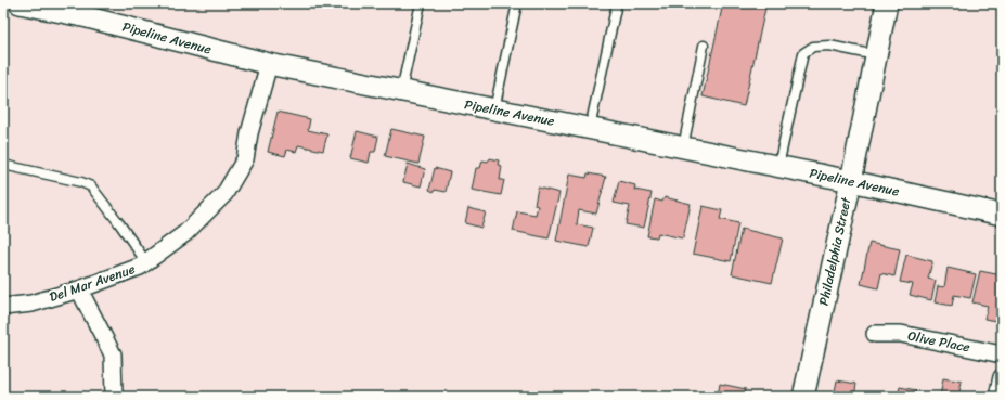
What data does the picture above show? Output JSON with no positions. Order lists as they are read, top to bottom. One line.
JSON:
{"streets":{"street":["Pipeline Avenue","Philadelphia Street","Del Mar Avenue","Olive Place"]},"crossings":[["Pipeline Avenue","Philadelphia Street"],["Pipeline Avenue","Del Mar Avenue"]]}
